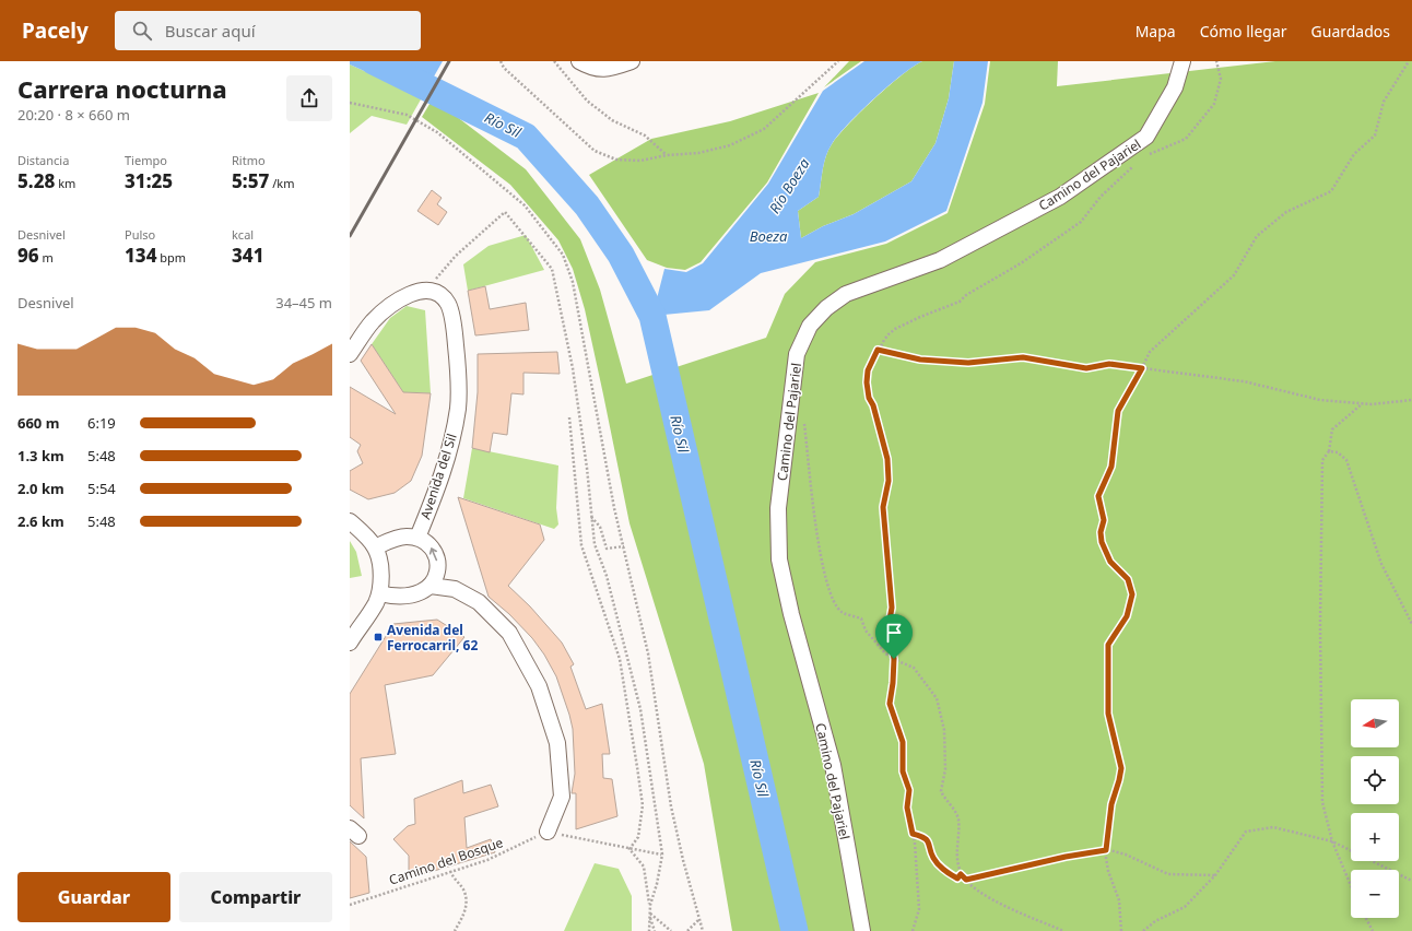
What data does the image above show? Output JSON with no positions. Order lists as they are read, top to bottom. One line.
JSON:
{"streets":{"street":["Camino del Pajariel","Avenida del Sil"],"path":["Camino del Bosque"]},"water":["Río Sil","Río Boeza","Boeza"],"places":{"transit":["Avenida del Ferrocarril, 62"]},"north":"left","page":{"header":"Pacely","search":"Buscar aquí","nav":["Mapa","Cómo llegar","Guardados"],"heading":["Carrera nocturna","20:20 · 8 × 660 m"],"stats":[["Distancia","5.28 km"],["Tiempo","31:25"],["Ritmo","5:57 /km"],["Desnivel","96 m"],["Pulso","134 bpm"],["kcal","341"]],"chart":["Desnivel","34–45 m"],"list":[{"name":"660 m","note":"6:19"},{"name":"1.3 km","note":"5:48"},{"name":"2.0 km","note":"5:54"},{"name":"2.6 km","note":"5:48"}],"map_buttons":["+","−"],"buttons":["Guardar","Compartir"]}}
